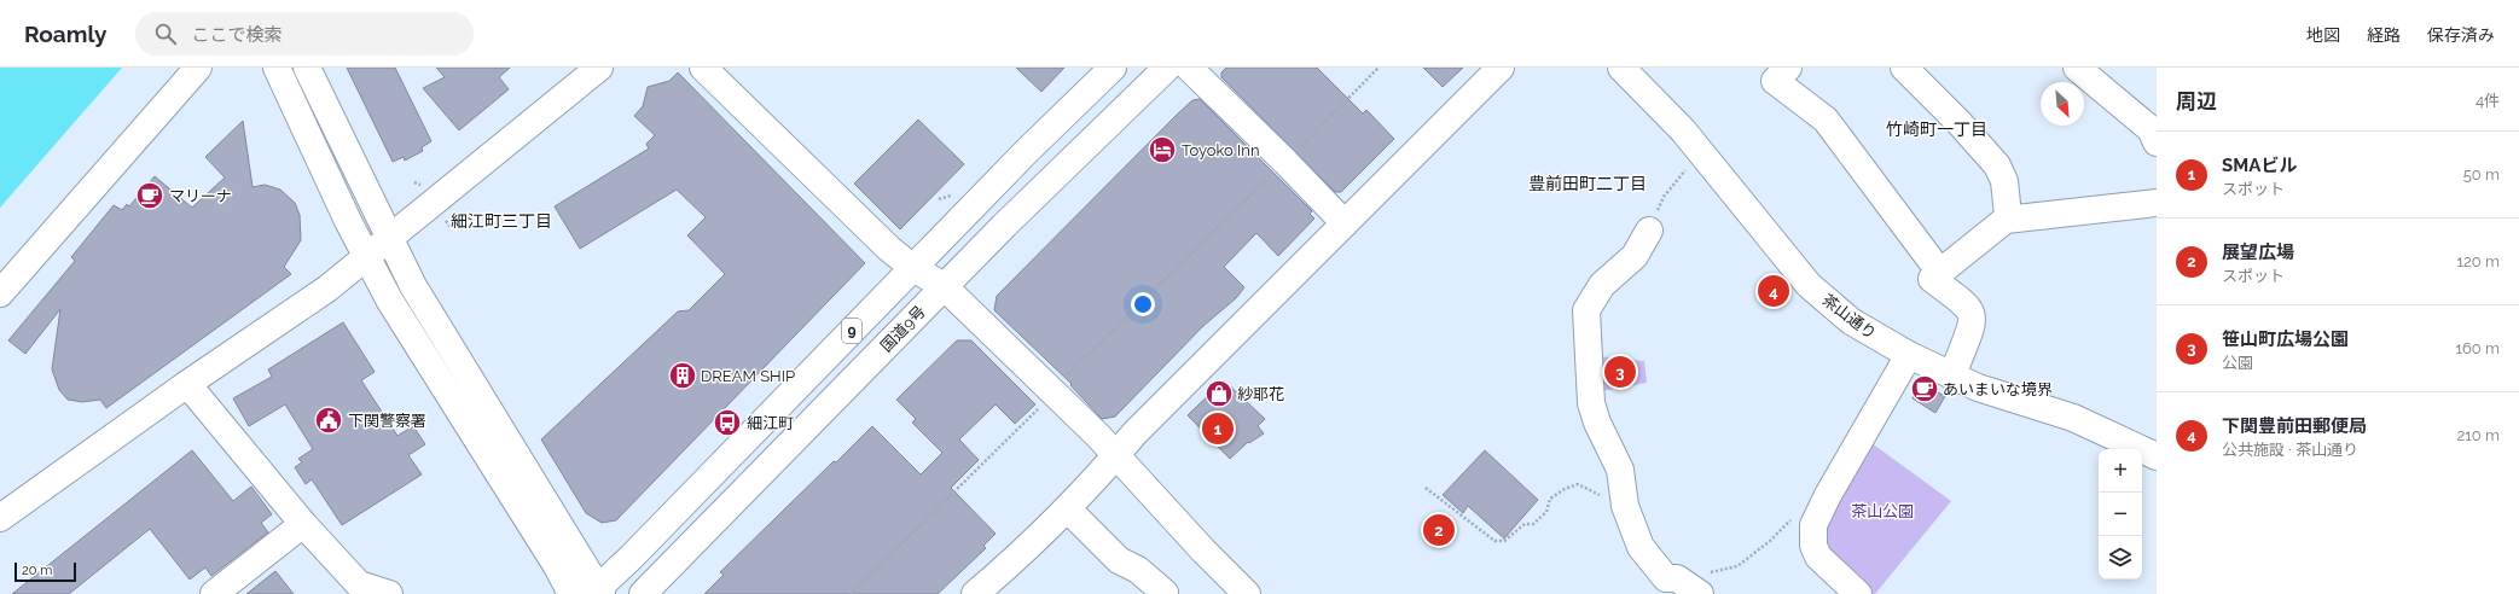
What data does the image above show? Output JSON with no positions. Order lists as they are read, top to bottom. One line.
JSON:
{"streets":{"main road":["茶山通り","国道9号","9"]},"districts":["竹崎町一丁目","豊前田町二丁目","細江町三丁目"],"parks":["茶山公園"],"places":{"hotel":["Toyoko Inn"],"cafe":["マリーナ","あいまいな境界"],"building":["DREAM SHIP"],"shop":["紗耶花"],"public building":["下関警察署"],"bus stop":["細江町"]},"scale_bar":"20 m","north":"bottom right","page":{"header":"Roamly","search":"ここで検索","nav":["地図","経路","保存済み"],"heading":["周辺","4件"],"list":[{"mark":"1","name":"SMAビル","note":"スポット","value":"50 m"},{"mark":"2","name":"展望広場","note":"スポット","value":"120 m"},{"mark":"3","name":"笹山町広場公園","note":"公園","value":"160 m"},{"mark":"4","name":"下関豊前田郵便局","note":"公共施設 · 茶山通り","value":"210 m"}],"pins":["4","3","1","2"],"map_buttons":["+","−"],"scale":"20 m"}}
